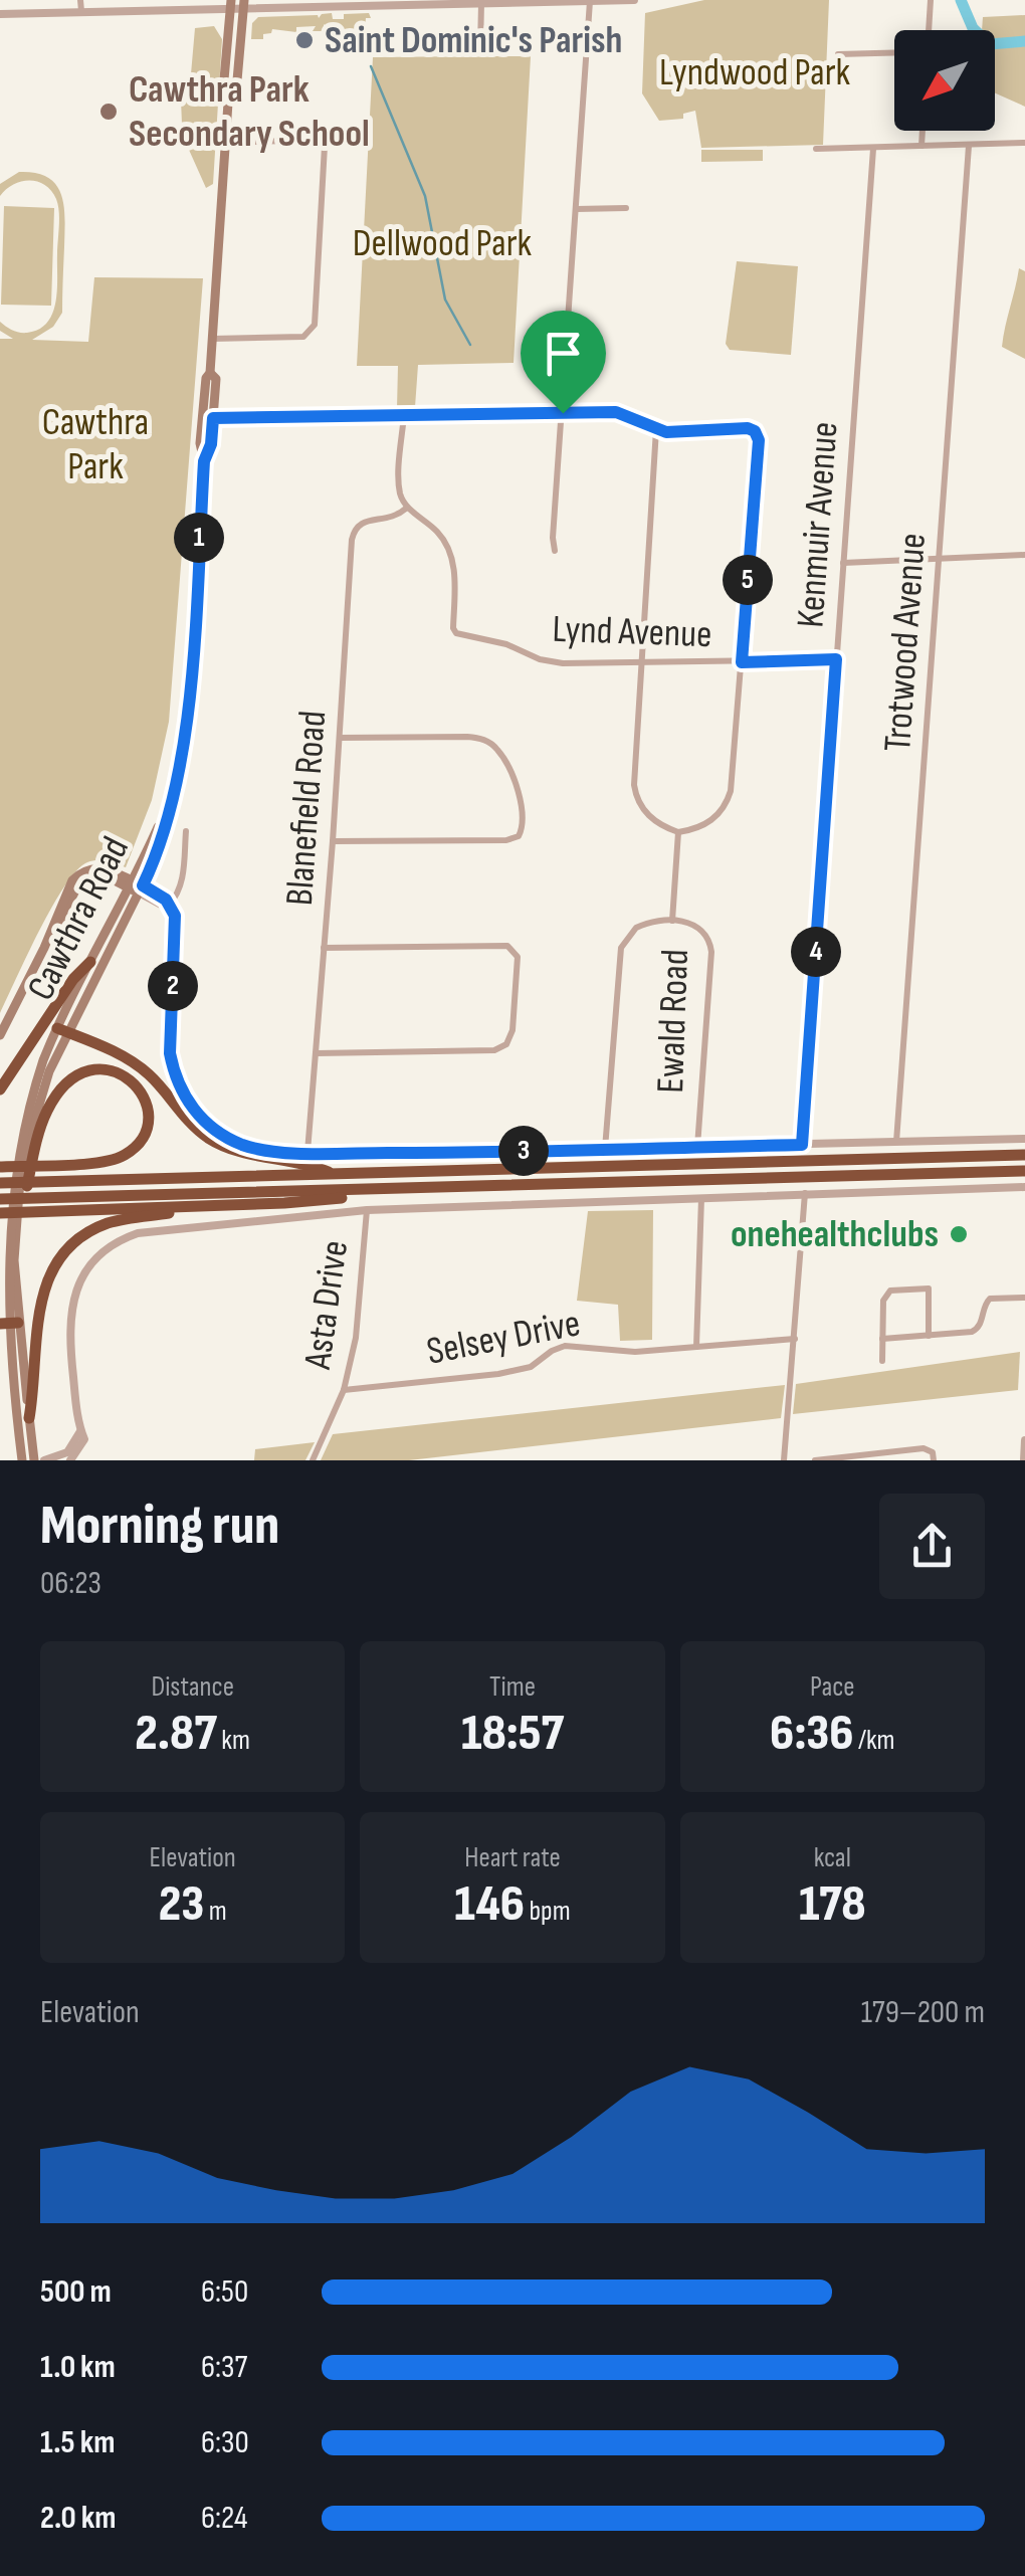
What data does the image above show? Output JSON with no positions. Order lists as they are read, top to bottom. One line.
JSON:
{"streets":{"main road":["Cawthra Road"],"street":["Kenmuir Avenue","Lynd Avenue","Trotwood Avenue","Blanefield Road","Ewald Road","Asta Drive","Selsey Drive"]},"crossings":[["Kenmuir Avenue","Lynd Avenue"],["Lynd Avenue","Blanefield Road"],["Asta Drive","Selsey Drive"]],"parks":["Lyndwood Park","Dellwood Park","Cawthra Park"],"places":["Saint Dominic's Parish","Cawthra Park Secondary School","onehealthclubs"],"north":"bottom left","page":{"pins":["1","5","4","2","3"],"heading":["Morning run","06:23"],"stats":[["Distance","2.87 km"],["Time","18:57"],["Pace","6:36 /km"],["Elevation","23 m"],["Heart rate","146 bpm"],["kcal","178"]],"chart":["Elevation","179–200 m"],"list":[{"name":"500 m","note":"6:50"},{"name":"1.0 km","note":"6:37"},{"name":"1.5 km","note":"6:30"},{"name":"2.0 km","note":"6:24"}]}}
